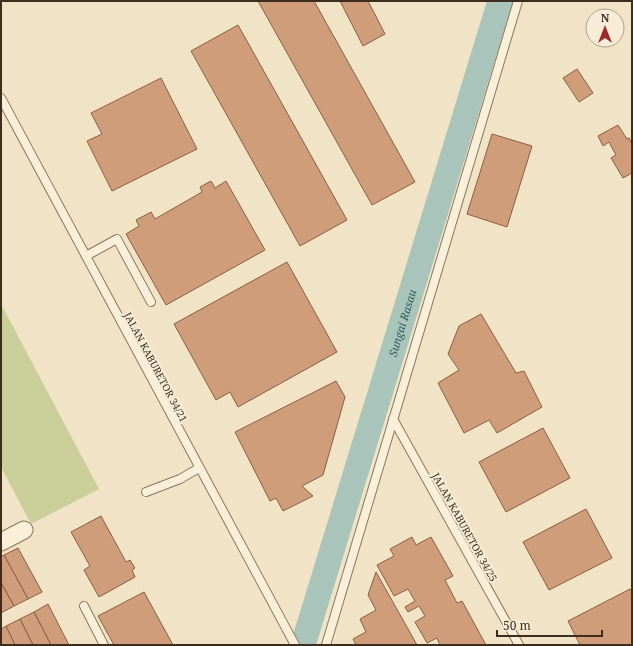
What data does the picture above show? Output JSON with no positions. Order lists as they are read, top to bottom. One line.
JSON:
{"streets":{"lane":["JALAN KABURETOR 34/21","JALAN KABURETOR 34/25"]},"water":["Sungai Rasau"],"scale_bar":"50 m","north":"top"}
